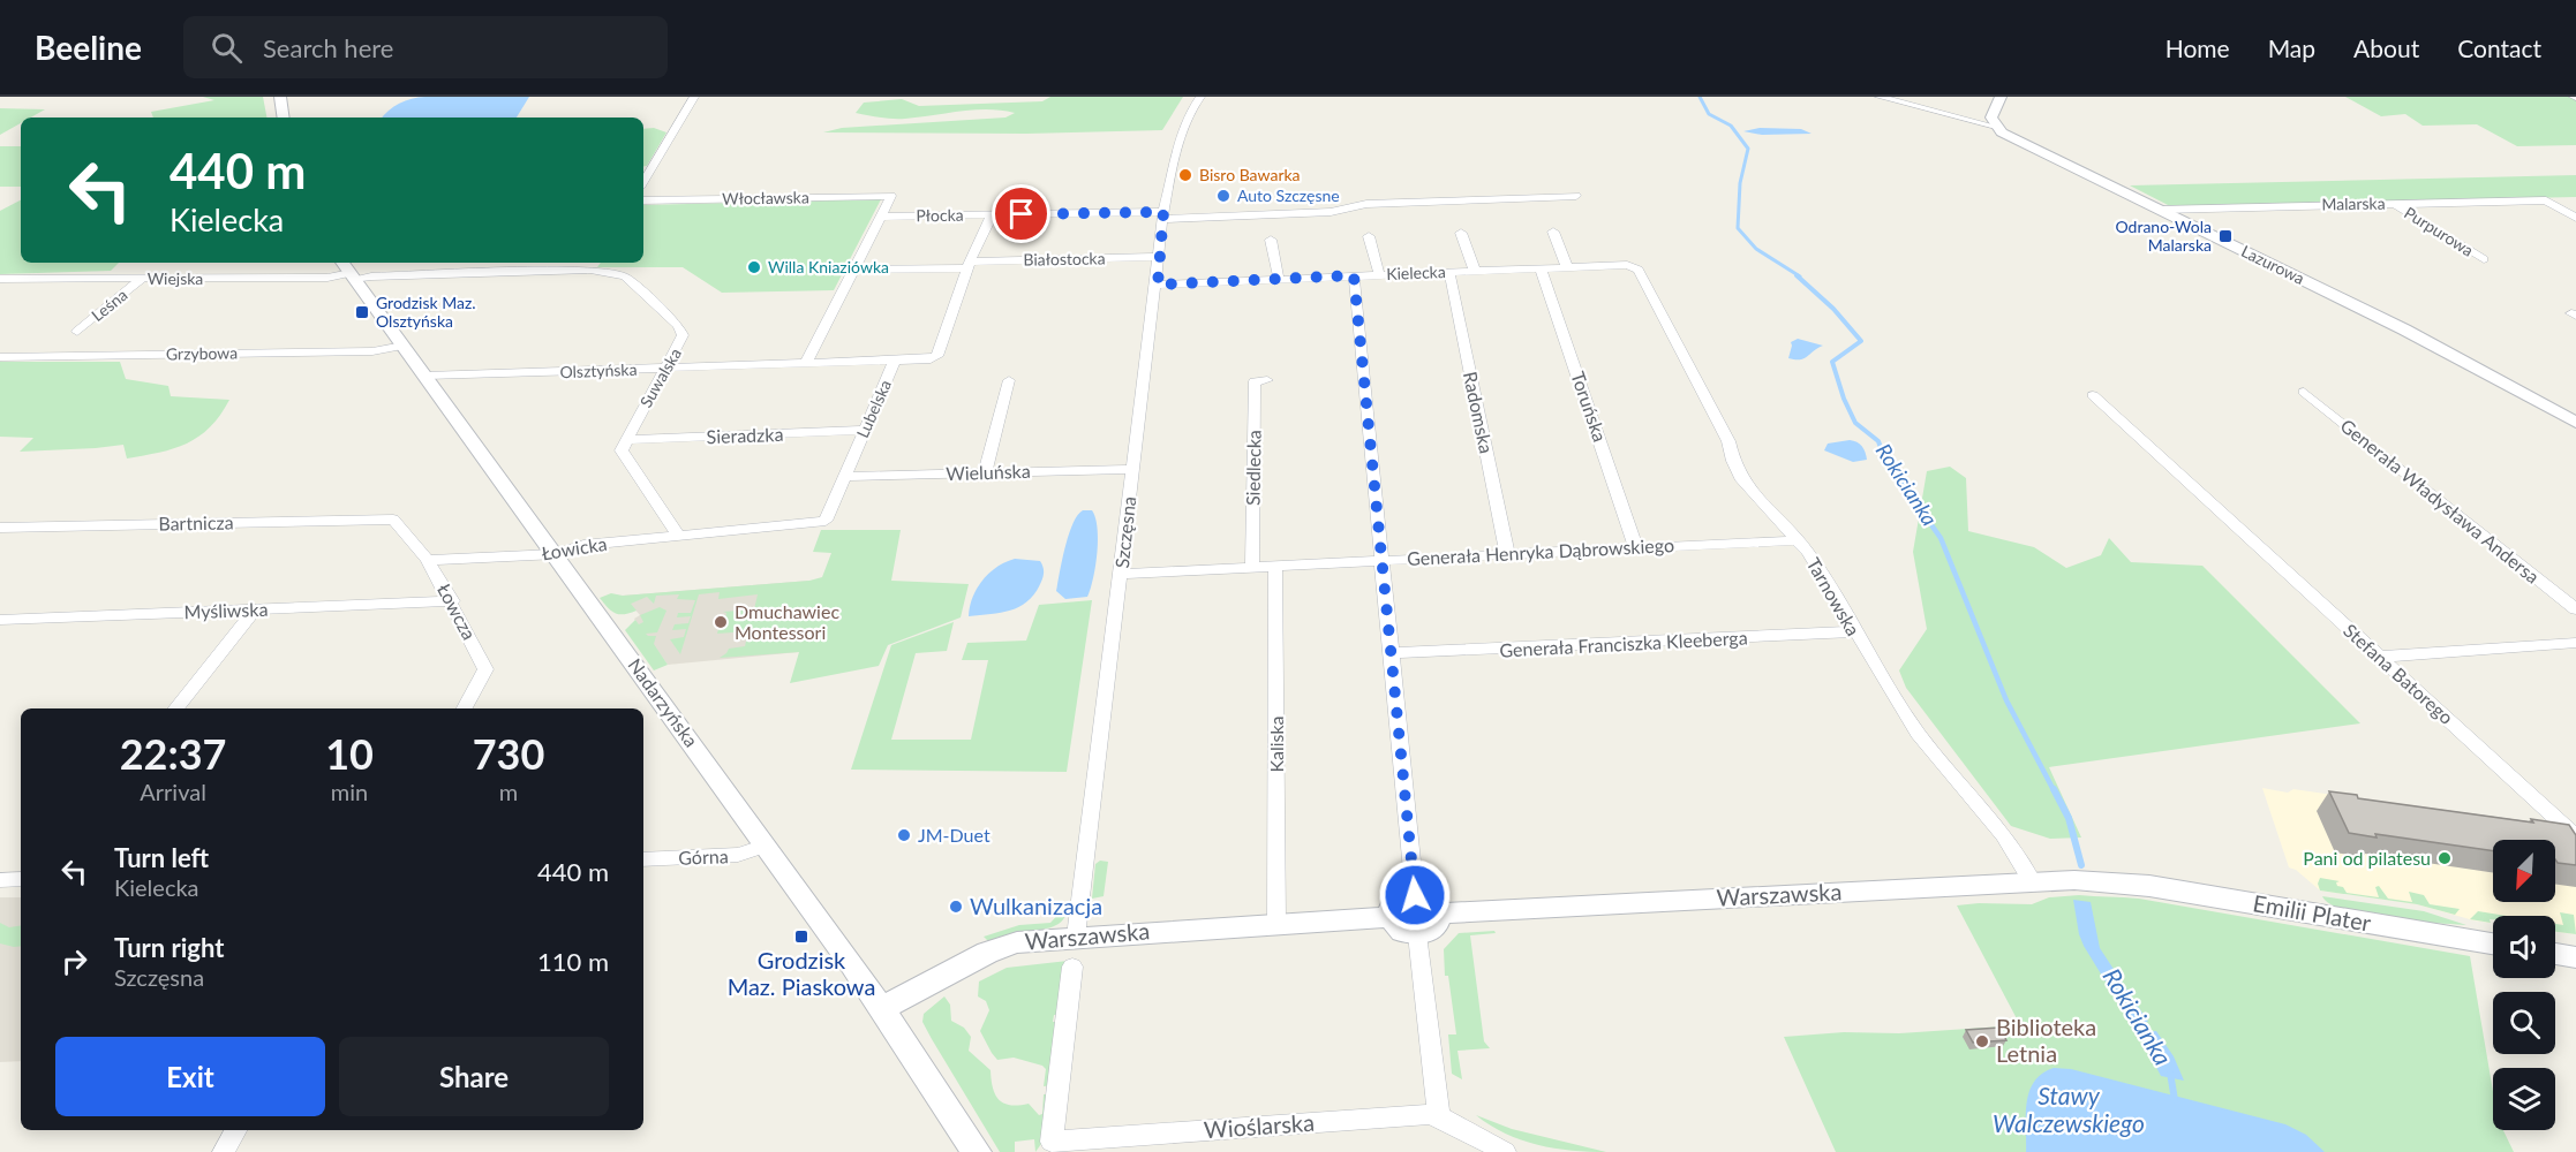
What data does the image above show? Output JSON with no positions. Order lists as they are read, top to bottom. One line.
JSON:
{"streets":{"street":["Włocławska","Malarska","Płocka","Purpurowa","Białostocka","Lazurowa","Kielecka","Wiejska","Leśna","Grzybowa","Olsztyńska","Suwalska","Toruńska","Lubelska","Radomska","Sieradzka","Siedlecka","Wieluńska","Generała Władysława Andersa","Bartnicza","Szczęsna","Łowicka","Generała Henryka Dąbrowskiego","Tarnowska","Myśliwska","Łowcza","Generała Franciszka Kleeberga","Stefana Batorego","Nadarzyńska","Kaliska","Górna","Warszawska","Emilii Plater","Wioślarska"]},"crossings":[["Włocławska","Płocka"],["Malarska","Purpurowa"],["Malarska","Lazurowa"],["Płocka","Lubelska"],["Płocka","Szczęsna"],["Białostocka","Lubelska"],["Białostocka","Szczęsna"],["Kielecka","Toruńska"],["Kielecka","Radomska"],["Kielecka","Szczęsna"],["Kielecka","Tarnowska"],["Wiejska","Leśna"],["Wiejska","Suwalska"],["Wiejska","Nadarzyńska"],["Grzybowa","Nadarzyńska"],["Olsztyńska","Suwalska"],["Olsztyńska","Lubelska"],["Olsztyńska","Nadarzyńska"],["Suwalska","Sieradzka"],["Suwalska","Nadarzyńska"],["Toruńska","Generała Henryka Dąbrowskiego"],["Lubelska","Sieradzka"],["Lubelska","Wieluńska"],["Lubelska","Łowicka"],["Radomska","Generała Henryka Dąbrowskiego"],["Siedlecka","Generała Henryka Dąbrowskiego"],["Wieluńska","Szczęsna"],["Bartnicza","Łowcza"],["Szczęsna","Generała Henryka Dąbrowskiego"],["Szczęsna","Warszawska"],["Łowicka","Łowcza"],["Łowicka","Nadarzyńska"],["Generała Henryka Dąbrowskiego","Tarnowska"],["Generała Henryka Dąbrowskiego","Kaliska"],["Tarnowska","Generała Franciszka Kleeberga"],["Tarnowska","Warszawska"],["Myśliwska","Łowcza"],["Nadarzyńska","Górna"],["Nadarzyńska","Warszawska"],["Kaliska","Warszawska"],["Warszawska","Emilii Plater"]],"water":["Rokicianka","Stawy Walczewskiego"],"places":{"other":["Bisro Bawarka","Auto Szczęsne","Willa Kniaziówka","Dmuchawiec Montessori","JM-Duet","Pani od pilatesu","Wulkanizacja","Biblioteka Letnia"],"transit":["Odrano-Wola Malarska","Grodzisk Maz. Olsztyńska","Grodzisk Maz. Piaskowa"]},"north":"bottom left","page":{"header":"Beeline","search":"Search here","nav":["Home","Map","About","Contact"],"turn":["440 m","Kielecka"],"eta":["22:37","Arrival","10","min","730","m"],"list":[{"name":"Turn left","note":"Kielecka","value":"440 m"},{"name":"Turn right","note":"Szczęsna","value":"110 m"}],"buttons":["Exit","Share"]}}
